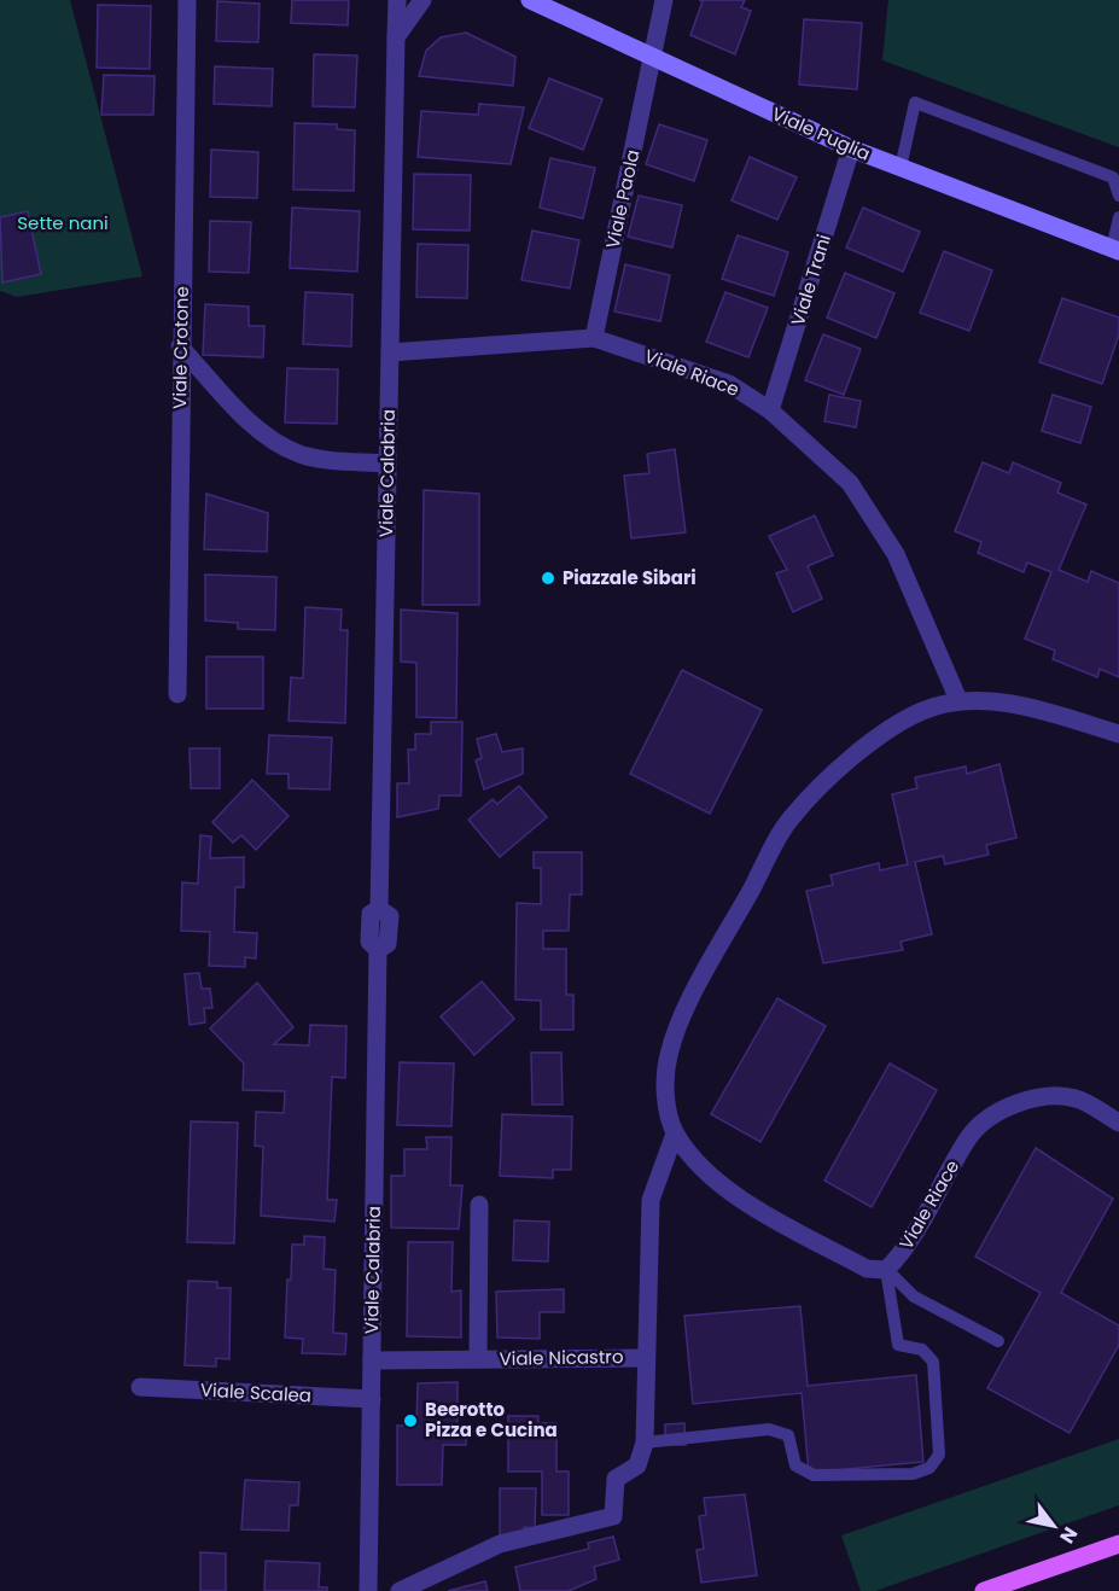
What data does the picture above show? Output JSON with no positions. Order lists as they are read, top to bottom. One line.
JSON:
{"streets":{"main road":["Viale Puglia"],"street":["Viale Paola","Viale Trani","Viale Crotone","Viale Riace","Viale Calabria","Viale Nicastro","Viale Scalea"]},"crossings":[["Viale Puglia","Viale Paola"],["Viale Puglia","Viale Trani"],["Viale Paola","Viale Riace"],["Viale Trani","Viale Riace"],["Viale Riace","Viale Calabria"],["Viale Calabria","Viale Nicastro"],["Viale Calabria","Viale Scalea"]],"parks":["Sette nani"],"places":["Piazzale Sibari","Beerotto Pizza e Cucina"],"north":"bottom right"}
